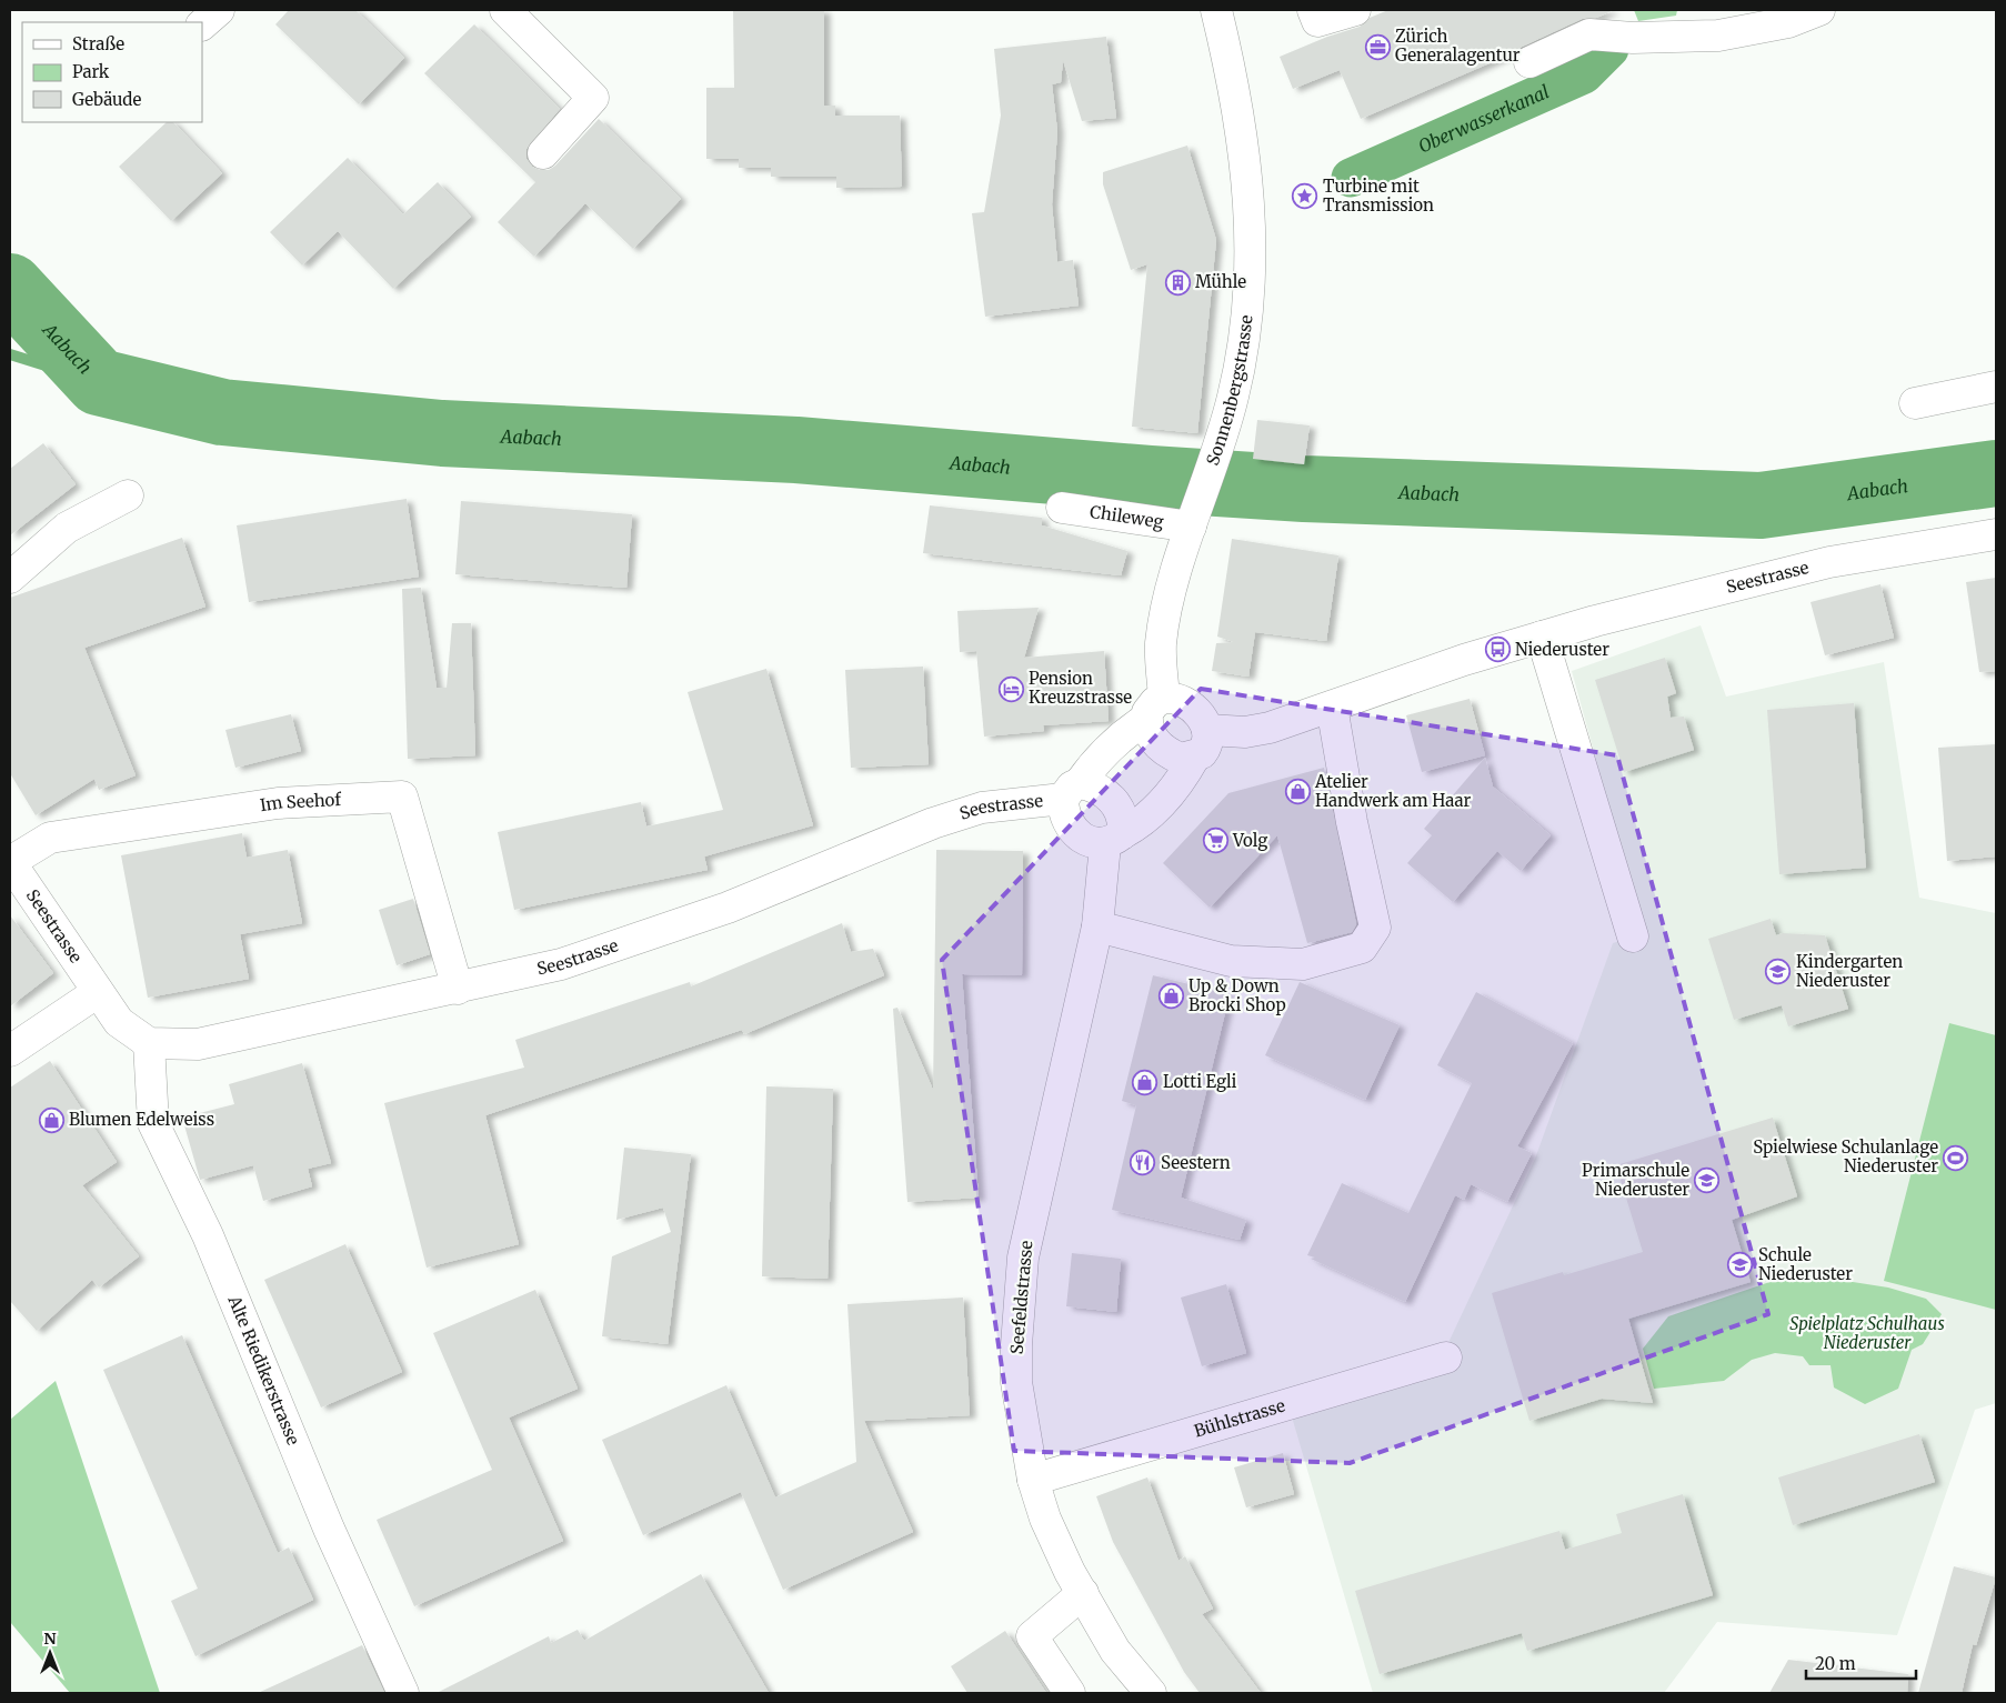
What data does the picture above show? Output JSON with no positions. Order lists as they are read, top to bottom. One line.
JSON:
{"streets":{"street":["Sonnenbergstrasse","Chileweg","Seestrasse","Im Seehof","Seefeldstrasse","Alte Riedikerstrasse","Bühlstrasse"]},"crossings":[["Sonnenbergstrasse","Chileweg"],["Sonnenbergstrasse","Seestrasse"],["Seestrasse","Im Seehof"],["Seestrasse","Seefeldstrasse"],["Seestrasse","Alte Riedikerstrasse"],["Seefeldstrasse","Bühlstrasse"]],"water":["Oberwasserkanal","Aabach"],"parks":["Spielplatz Schulhaus Niederuster"],"places":{"office":["Zürich Generalagentur"],"place":["Turbine mit Transmission"],"building":["Mühle"],"bus stop":["Niederuster"],"hotel":["Pension Kreuzstrasse"],"shop":["Atelier Handwerk am Haar","Up & Down Brocki Shop","Lotti Egli","Blumen Edelweiss"],"supermarket":["Volg"],"school or university":["Kindergarten Niederuster","Primarschule Niederuster","Schule Niederuster"],"sports":["Spielwiese Schulanlage Niederuster"],"restaurant":["Seestern"]},"legend":["Straße","Park","Gebäude"],"scale_bar":"20 m","north":"top"}
